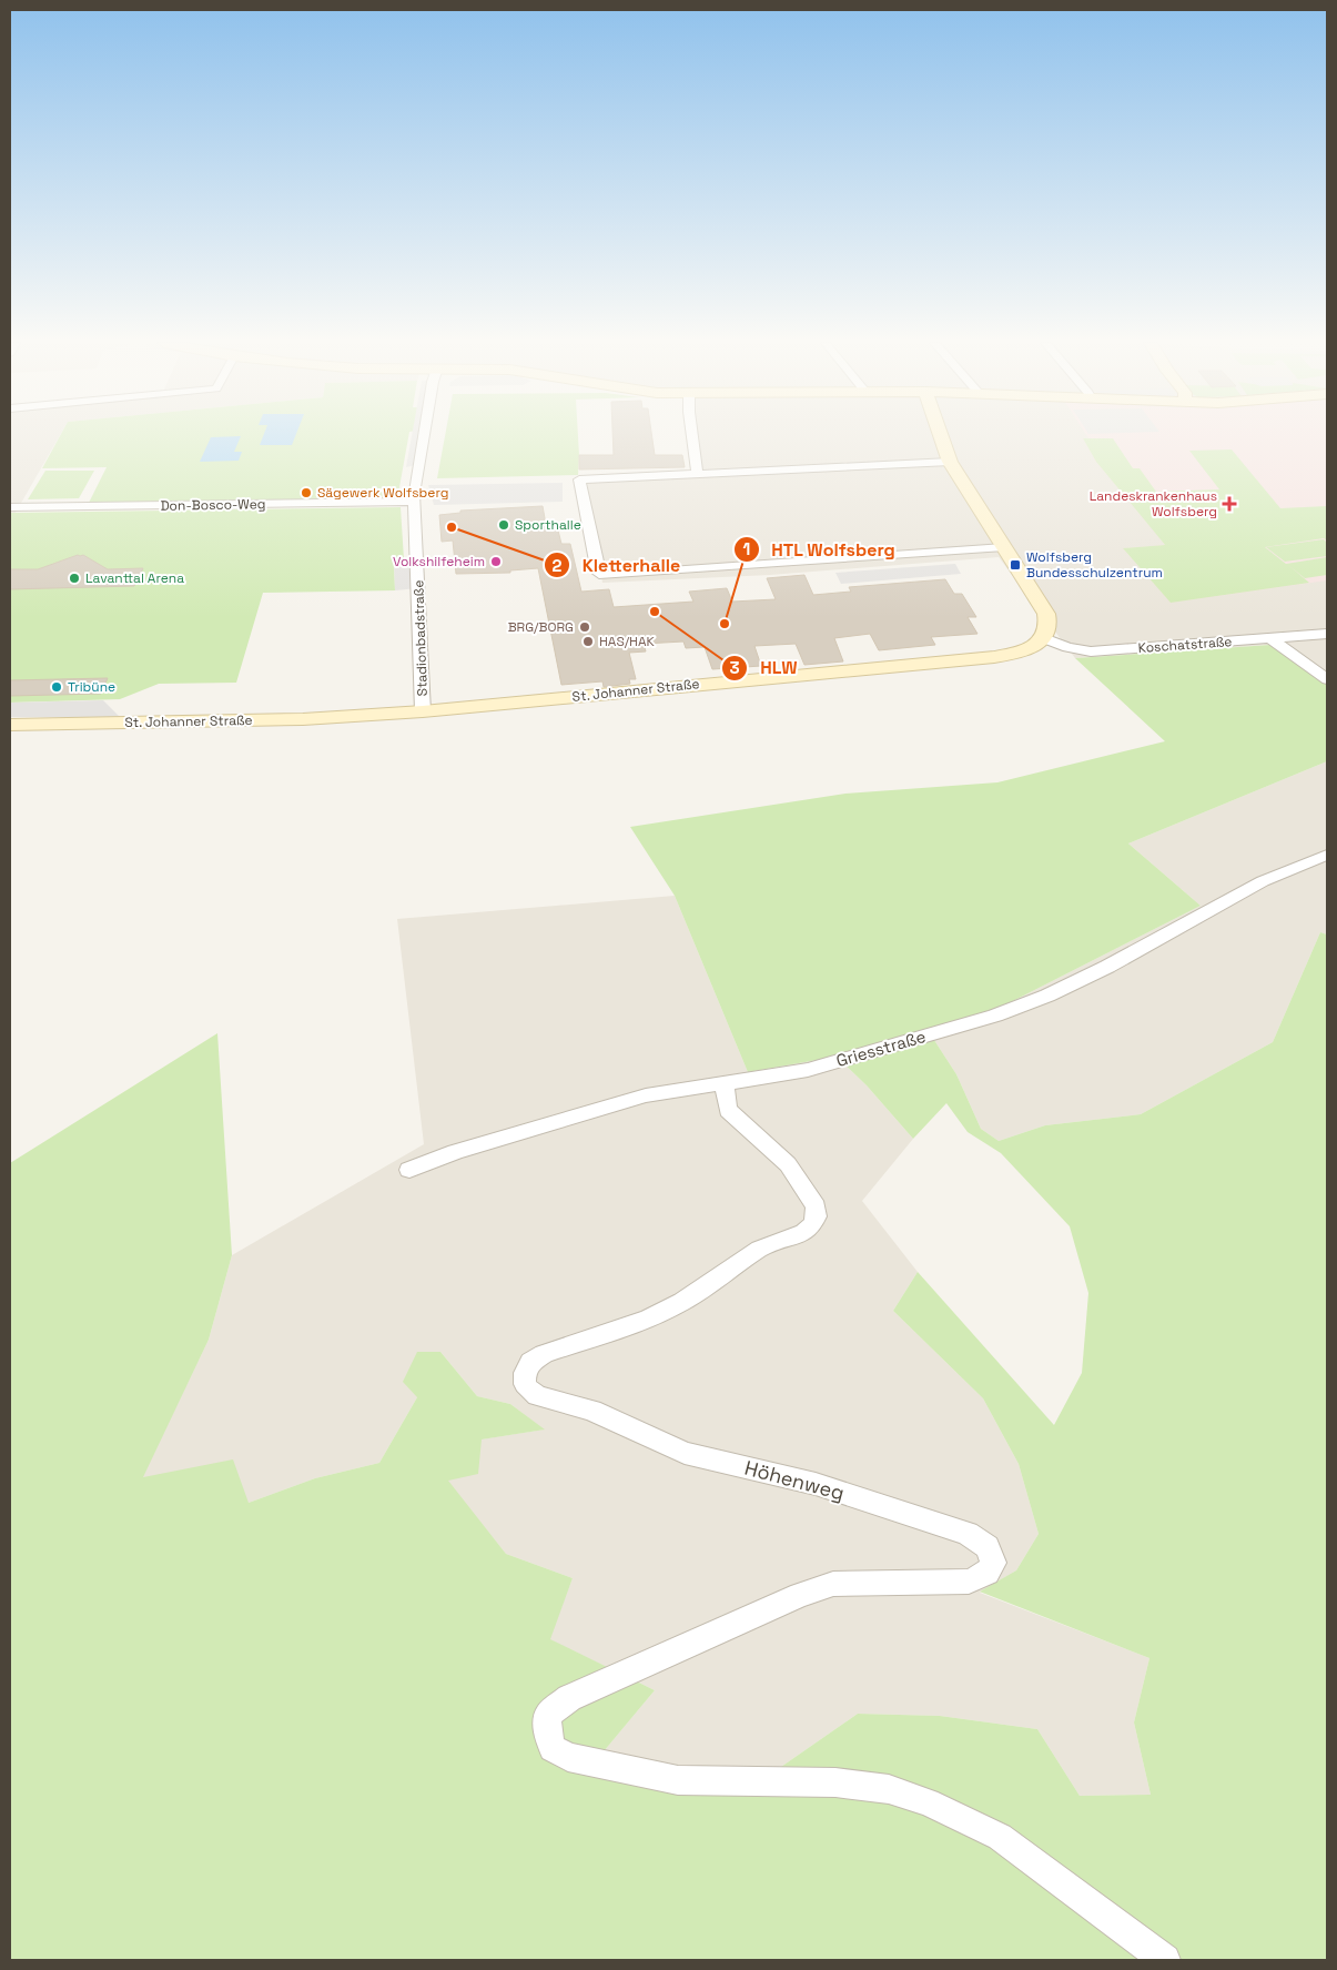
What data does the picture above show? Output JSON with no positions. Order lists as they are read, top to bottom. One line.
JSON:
{"streets":{"street":["Don-Bosco-Weg","Stadionbadstraße","Koschatstraße","St. Johanner Straße","Griesstraße","Höhenweg"]},"crossings":[["Don-Bosco-Weg","Stadionbadstraße"],["Stadionbadstraße","St. Johanner Straße"],["Koschatstraße","St. Johanner Straße"],["Griesstraße","Höhenweg"]],"places":{"other":["Sägewerk Wolfsberg","Sporthalle","Kletterhalle","Volkshilfeheim","Lavanttal Arena","HLW","HTL Wolfsberg","BRG/BORG","HAS/HAK","Tribüne"],"health":["Landeskrankenhaus Wolfsberg"],"transit":["Wolfsberg Bundesschulzentrum"]}}
